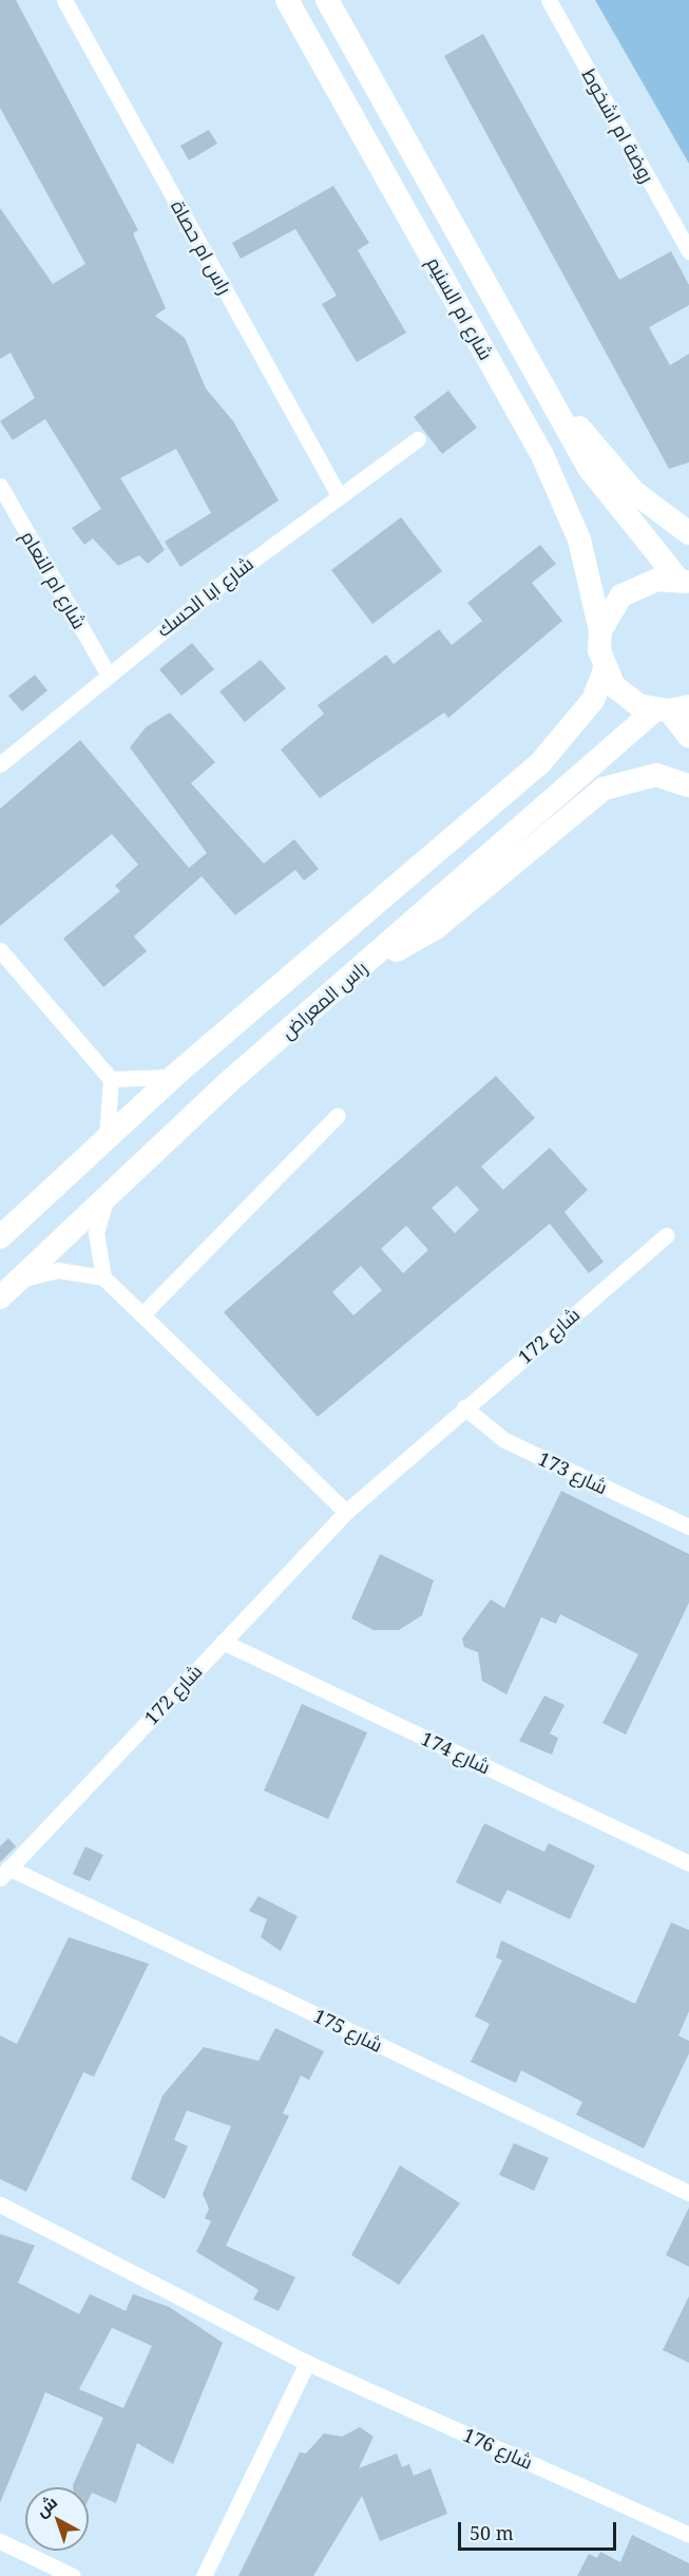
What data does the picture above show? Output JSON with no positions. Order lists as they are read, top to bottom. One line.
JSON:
{"streets":{"main road":["شارع ام السنيم","راس المعراض"],"street":["روضة ام اشخوط","راس ام حصاة","شارع ام النعام","شارع ابا الحسك","شارع 172","شارع 173","شارع 174","شارع 175","شارع 176"]},"crossings":[["راس ام حصاة","شارع ابا الحسك"],["شارع ام السنيم","راس المعراض"],["شارع ام النعام","شارع ابا الحسك"],["شارع 172","شارع 173"],["شارع 172","شارع 174"],["شارع 172","شارع 175"]],"scale_bar":"50 m","north":"top left"}
